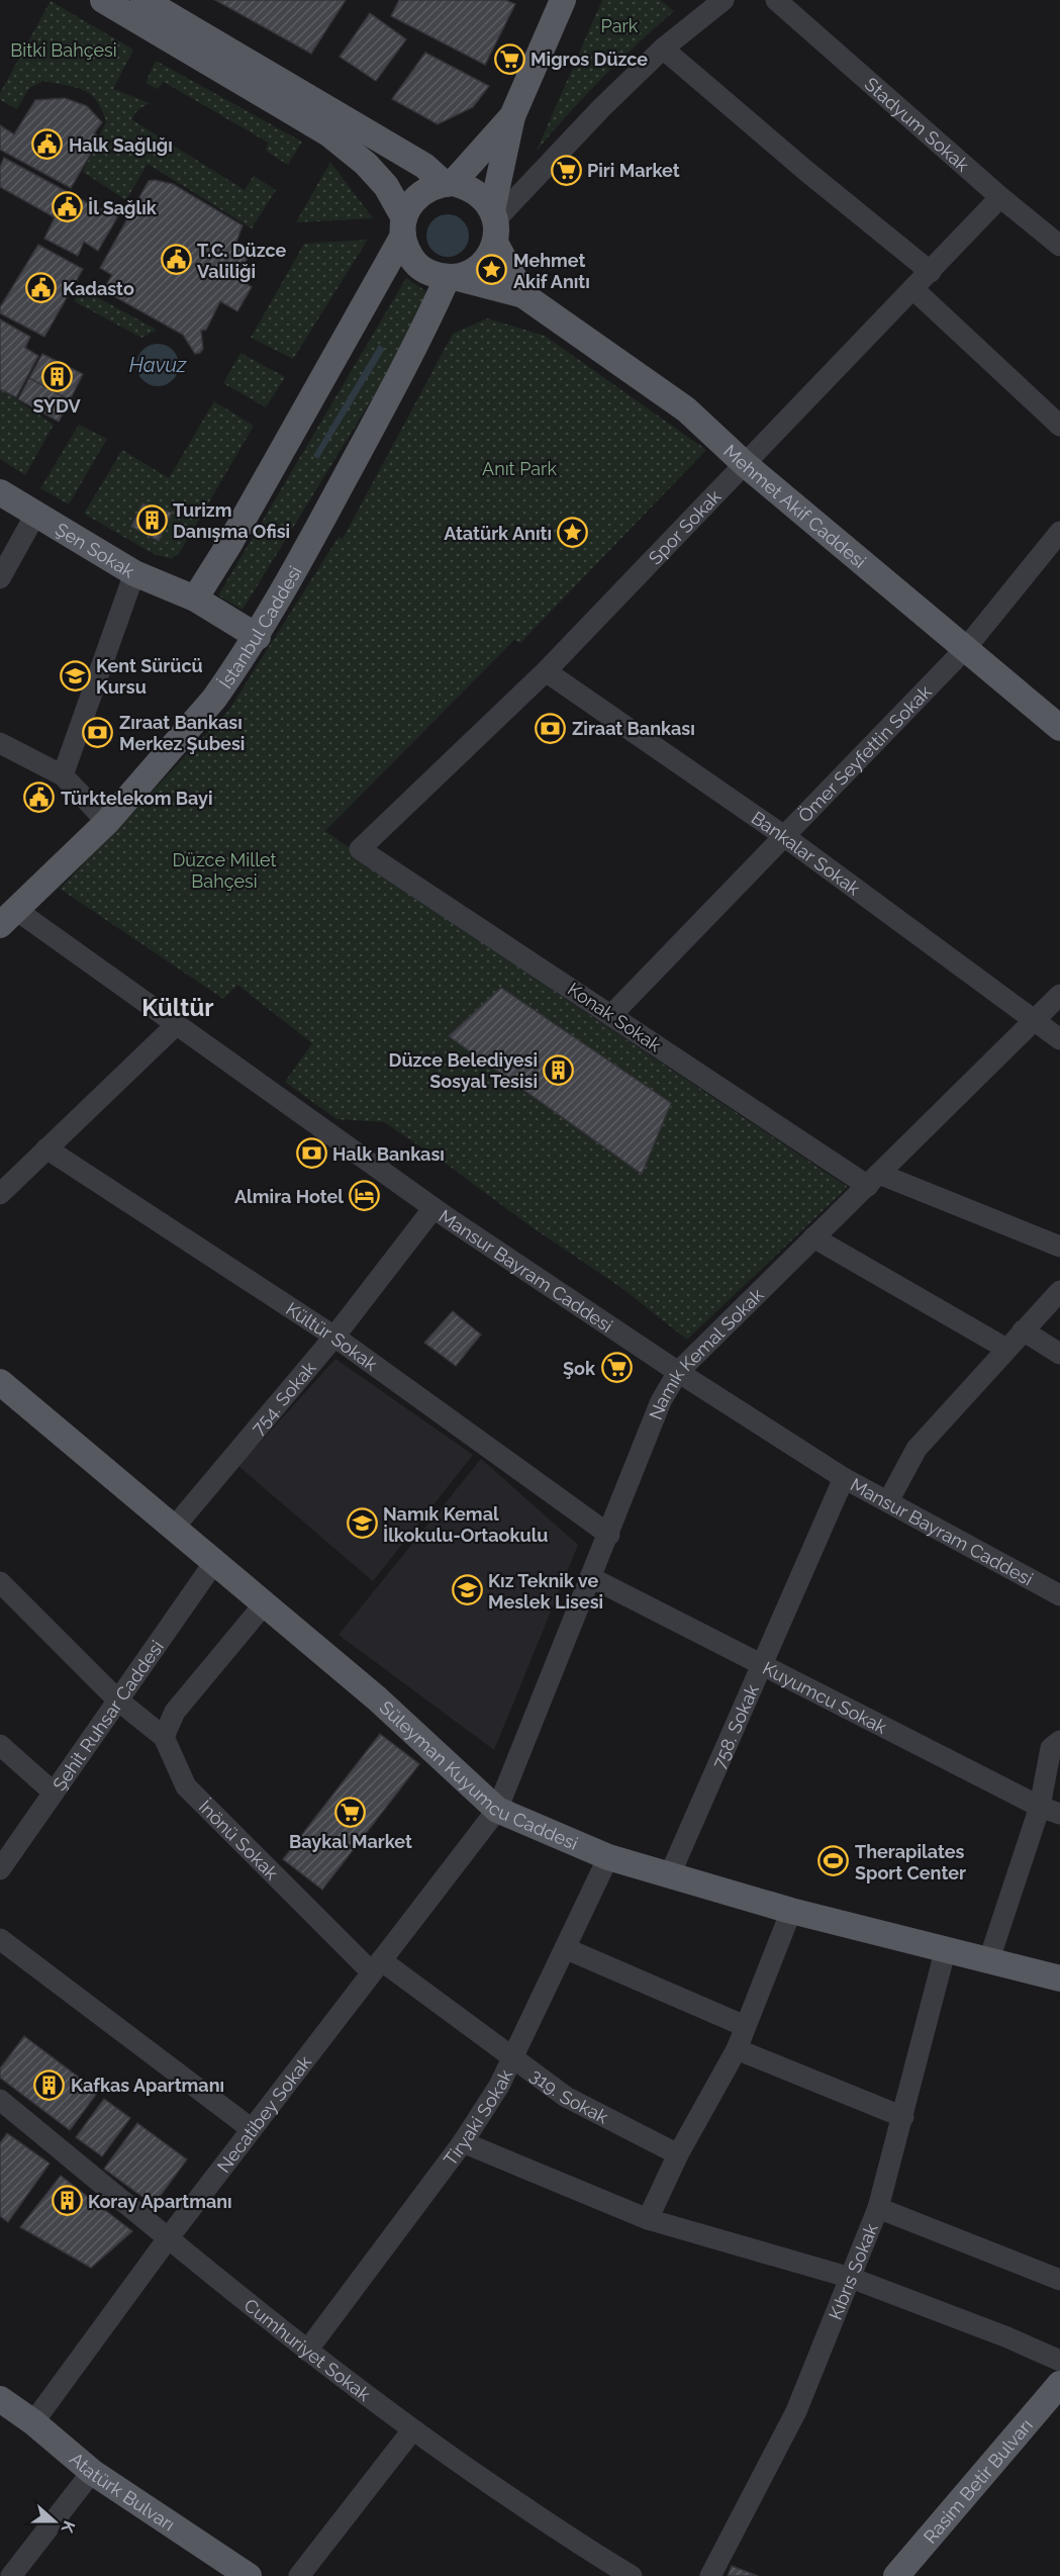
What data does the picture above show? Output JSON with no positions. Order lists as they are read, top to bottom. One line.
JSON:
{"streets":{"main road":["Mehmet Akif Caddesi","Şen Sokak","İstanbul Caddesi","Süleyman Kuyumcu Caddesi","Rasim Betir Bulvarı","Atatürk Bulvarı"],"street":["Stadyum Sokak","Spor Sokak","Ömer Seyfettin Sokak","Bankalar Sokak","Konak Sokak","Mansur Bayram Caddesi","Kültür Sokak","Namık Kemal Sokak","754. Sokak","Kuyumcu Sokak","Şehit Ruhsar Caddesi","758. Sokak","İnönü Sokak","319. Sokak","Necatibey Sokak","Tiryaki Sokak","Kıbrıs Sokak","Cumhuriyet Sokak"]},"crossings":[["Stadyum Sokak","Spor Sokak"],["Mehmet Akif Caddesi","Spor Sokak"],["Mehmet Akif Caddesi","Ömer Seyfettin Sokak"],["Spor Sokak","Bankalar Sokak"],["Spor Sokak","Konak Sokak"],["Şen Sokak","İstanbul Caddesi"],["İstanbul Caddesi","Mansur Bayram Caddesi"],["Ömer Seyfettin Sokak","Bankalar Sokak"],["Ömer Seyfettin Sokak","Konak Sokak"],["Bankalar Sokak","Namık Kemal Sokak"],["Konak Sokak","Namık Kemal Sokak"],["Mansur Bayram Caddesi","Namık Kemal Sokak"],["Mansur Bayram Caddesi","754. Sokak"],["Mansur Bayram Caddesi","758. Sokak"],["Kültür Sokak","Namık Kemal Sokak"],["Kültür Sokak","754. Sokak"],["Namık Kemal Sokak","Kuyumcu Sokak"],["Namık Kemal Sokak","Süleyman Kuyumcu Caddesi"],["Namık Kemal Sokak","Necatibey Sokak"],["754. Sokak","Süleyman Kuyumcu Caddesi"],["Kuyumcu Sokak","758. Sokak"],["Şehit Ruhsar Caddesi","Süleyman Kuyumcu Caddesi"],["Şehit Ruhsar Caddesi","İnönü Sokak"],["758. Sokak","Süleyman Kuyumcu Caddesi"],["Süleyman Kuyumcu Caddesi","Necatibey Sokak"],["Süleyman Kuyumcu Caddesi","Tiryaki Sokak"],["Süleyman Kuyumcu Caddesi","Kıbrıs Sokak"],["İnönü Sokak","319. Sokak"],["İnönü Sokak","Necatibey Sokak"],["319. Sokak","Necatibey Sokak"],["319. Sokak","Tiryaki Sokak"],["Necatibey Sokak","Cumhuriyet Sokak"],["Necatibey Sokak","Atatürk Bulvarı"],["Tiryaki Sokak","Cumhuriyet Sokak"]],"districts":["Kültür"],"water":["Havuz"],"parks":["Park","Bitki Bahçesi","Anıt Park","Düzce Millet Bahçesi"],"places":{"supermarket":["Migros Düzce","Piri Market","Şok","Baykal Market"],"public building":["Halk Sağlığı","İl Sağlık","T.C. Düzce Valiliği","Kadasto","Türktelekom Bayi"],"place":["Mehmet Akif Anıtı","Atatürk Anıtı"],"building":["SYDV","Turizm Danışma Ofisi","Düzce Belediyesi Sosyal Tesisi","Kafkas Apartmanı","Koray Apartmanı"],"school or university":["Kent Sürücü Kursu","Namık Kemal İlkokulu-Ortaokulu","Kız Teknik ve Meslek Lisesi"],"bank":["Ziraat Bankası","Zıraat Bankası Merkez Şubesi","Halk Bankası"],"hotel":["Almira Hotel"],"sports":["Therapilates Sport Center"]},"north":"right"}
